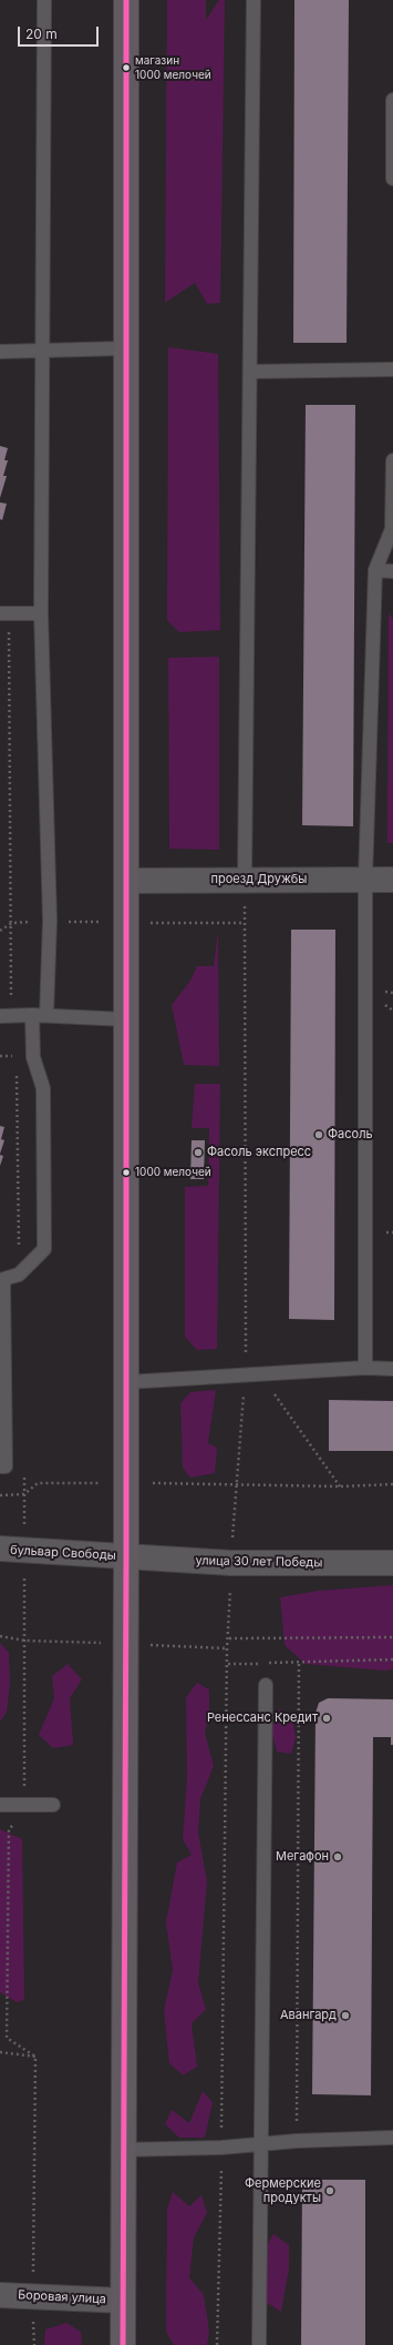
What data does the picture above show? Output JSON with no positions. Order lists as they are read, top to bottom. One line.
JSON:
{"streets":{"street":["проезд Дружбы","бульвар Свободы","улица 30 лет Победы","Боровая улица"]},"crossings":[["бульвар Свободы","улица 30 лет Победы"]],"places":["магазин 1000 мелочей","Фасоль","Фасоль экспресс","1000 мелочей","Ренессанс Кредит","Мегафон","Авангард","Фермерские продукты"],"scale_bar":"20 m"}
